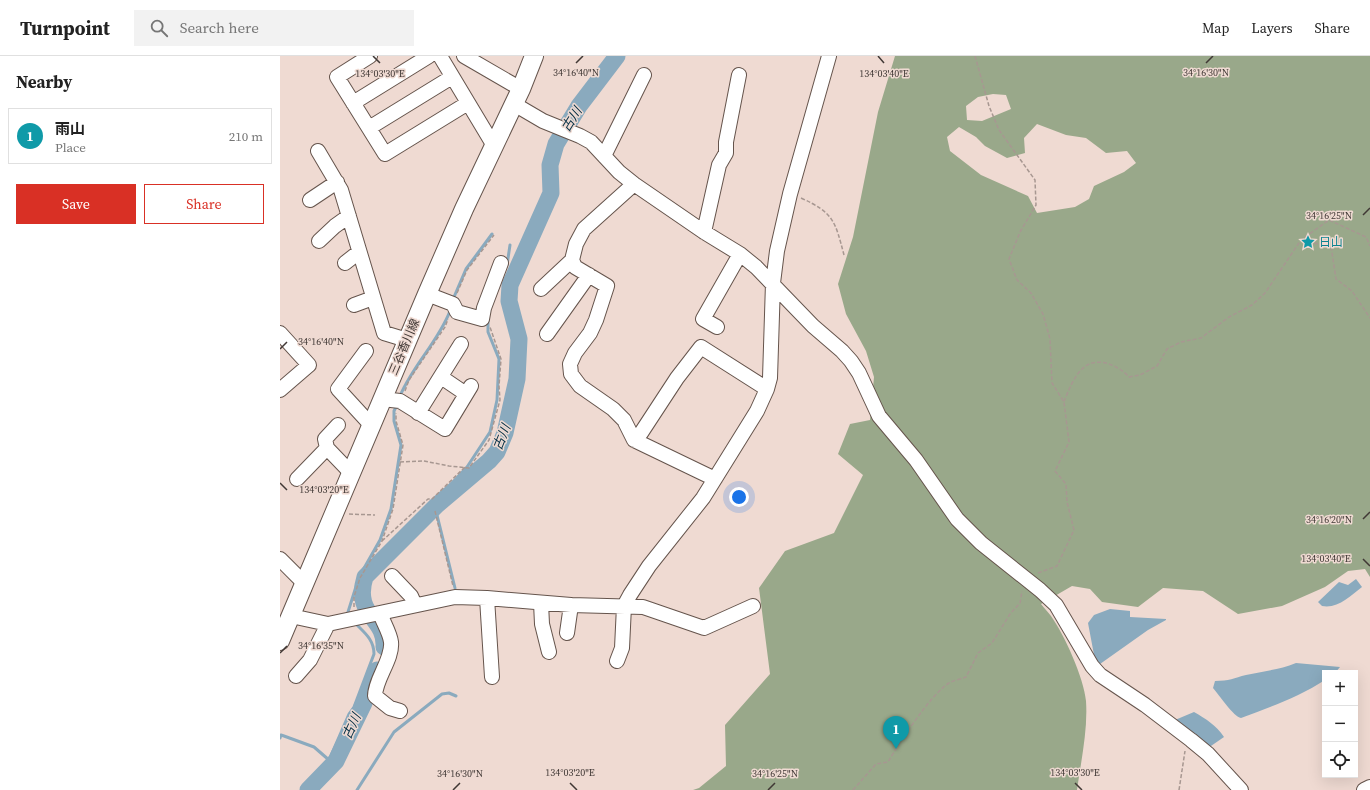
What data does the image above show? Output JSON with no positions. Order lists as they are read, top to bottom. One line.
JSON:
{"streets":{"main road":["三谷香川線"]},"water":["古川"],"places":{"place":["日山"]},"page":{"header":"Turnpoint","search":"Search here","nav":["Map","Layers","Share"],"heading":"Nearby","list":[{"mark":"1","name":"雨山","note":"Place","value":"210 m"}],"buttons":["Save","Share"],"map_buttons":["+","−"],"pins":"1"},"coordinates":["34°16'40\"N","34°16'30\"N","134°03'40\"E","134°03'30\"E","34°16'25\"N","134°03'20\"E","34°16'20\"N","34°16'35\"N"]}
